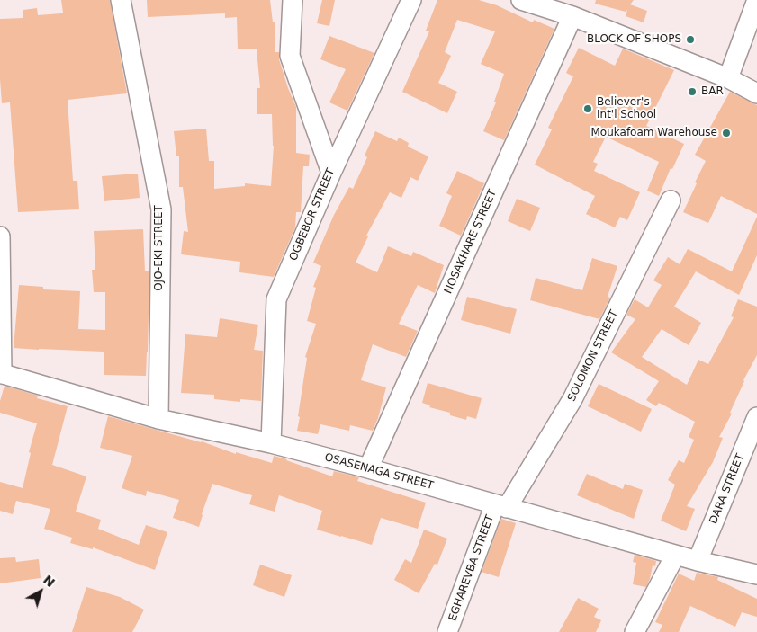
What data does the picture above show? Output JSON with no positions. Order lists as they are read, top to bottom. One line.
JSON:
{"streets":{"street":["OGBEBOR STREET","NOSAKHARE STREET","OJO-EKI STREET","SOLOMON STREET","OSASENAGA STREET","DARA STREET","EGHAREVBA STREET"]},"crossings":[["OGBEBOR STREET","OSASENAGA STREET"],["NOSAKHARE STREET","OSASENAGA STREET"],["OJO-EKI STREET","OSASENAGA STREET"],["SOLOMON STREET","OSASENAGA STREET"],["SOLOMON STREET","EGHAREVBA STREET"],["OSASENAGA STREET","DARA STREET"],["OSASENAGA STREET","EGHAREVBA STREET"]],"places":["BLOCK OF SHOPS","BAR","Believer's Int'l School","Moukafoam Warehouse"],"north":"top right"}
